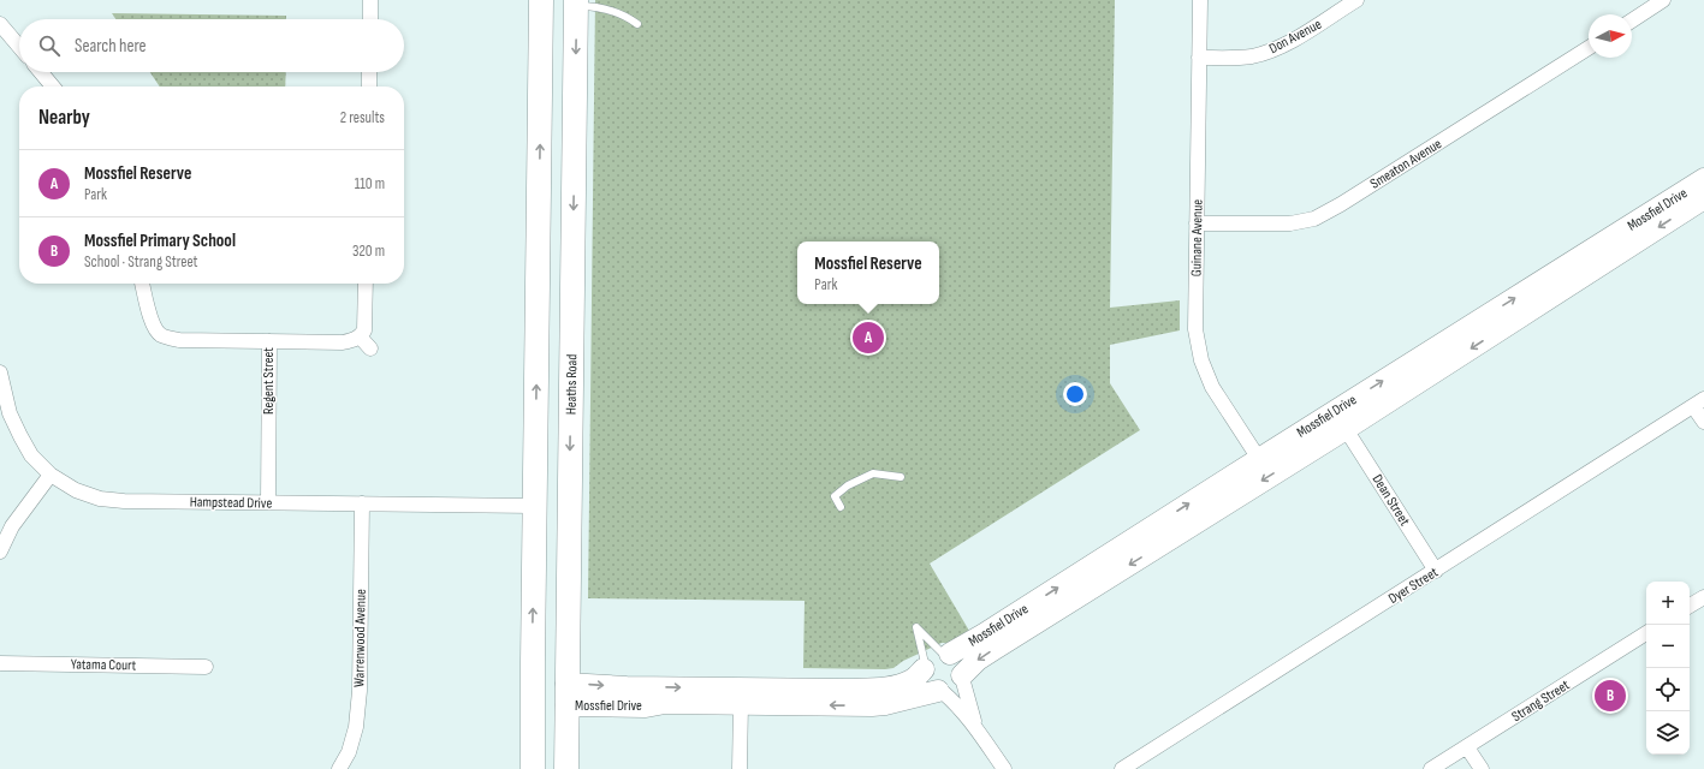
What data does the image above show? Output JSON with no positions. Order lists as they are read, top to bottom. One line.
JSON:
{"streets":{"main road":["Heaths Road"],"street":["Don Avenue","Smeaton Avenue","Mossfiel Drive","Guinane Avenue","Regent Street","Dean Street","Hampstead Drive","Dyer Street","Warrenwood Avenue","Yatama Court","Strang Street"]},"crossings":[["Don Avenue","Guinane Avenue"],["Smeaton Avenue","Guinane Avenue"],["Mossfiel Drive","Guinane Avenue"],["Mossfiel Drive","Heaths Road"],["Mossfiel Drive","Dean Street"],["Regent Street","Hampstead Drive"],["Dean Street","Dyer Street"],["Hampstead Drive","Warrenwood Avenue"]],"north":"right","page":{"search":"Search here","heading":["Nearby","2 results"],"list":[{"mark":"A","name":"Mossfiel Reserve","note":"Park","value":"110 m"},{"mark":"B","name":"Mossfiel Primary School","note":"School · Strang Street","value":"320 m"}],"popup":["Mossfiel Reserve","Park"],"pins":["A","B"],"map_buttons":["+","−"]}}
